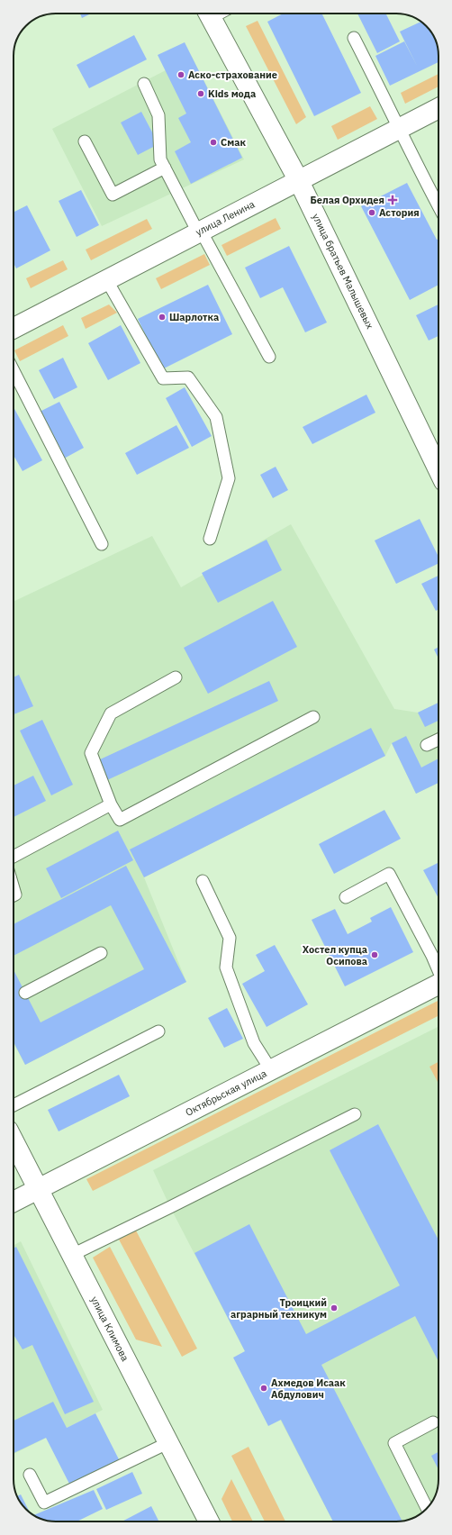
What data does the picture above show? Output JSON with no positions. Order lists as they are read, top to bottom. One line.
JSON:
{"streets":{"street":["улица Ленина","улица братьев Малышевых","Октябрьская улица","улица Климова"]},"crossings":[["улица Ленина","улица братьев Малышевых"],["Октябрьская улица","улица Климова"]],"places":{"other":["Аско-страхование","Kids мода","Смак","Астория","Шарлотка","Хостел купца Осипова","Троицкий аграрный техникум","Ахмедов Исаак Абдулович"],"health":["Белая Орхидея"]}}
